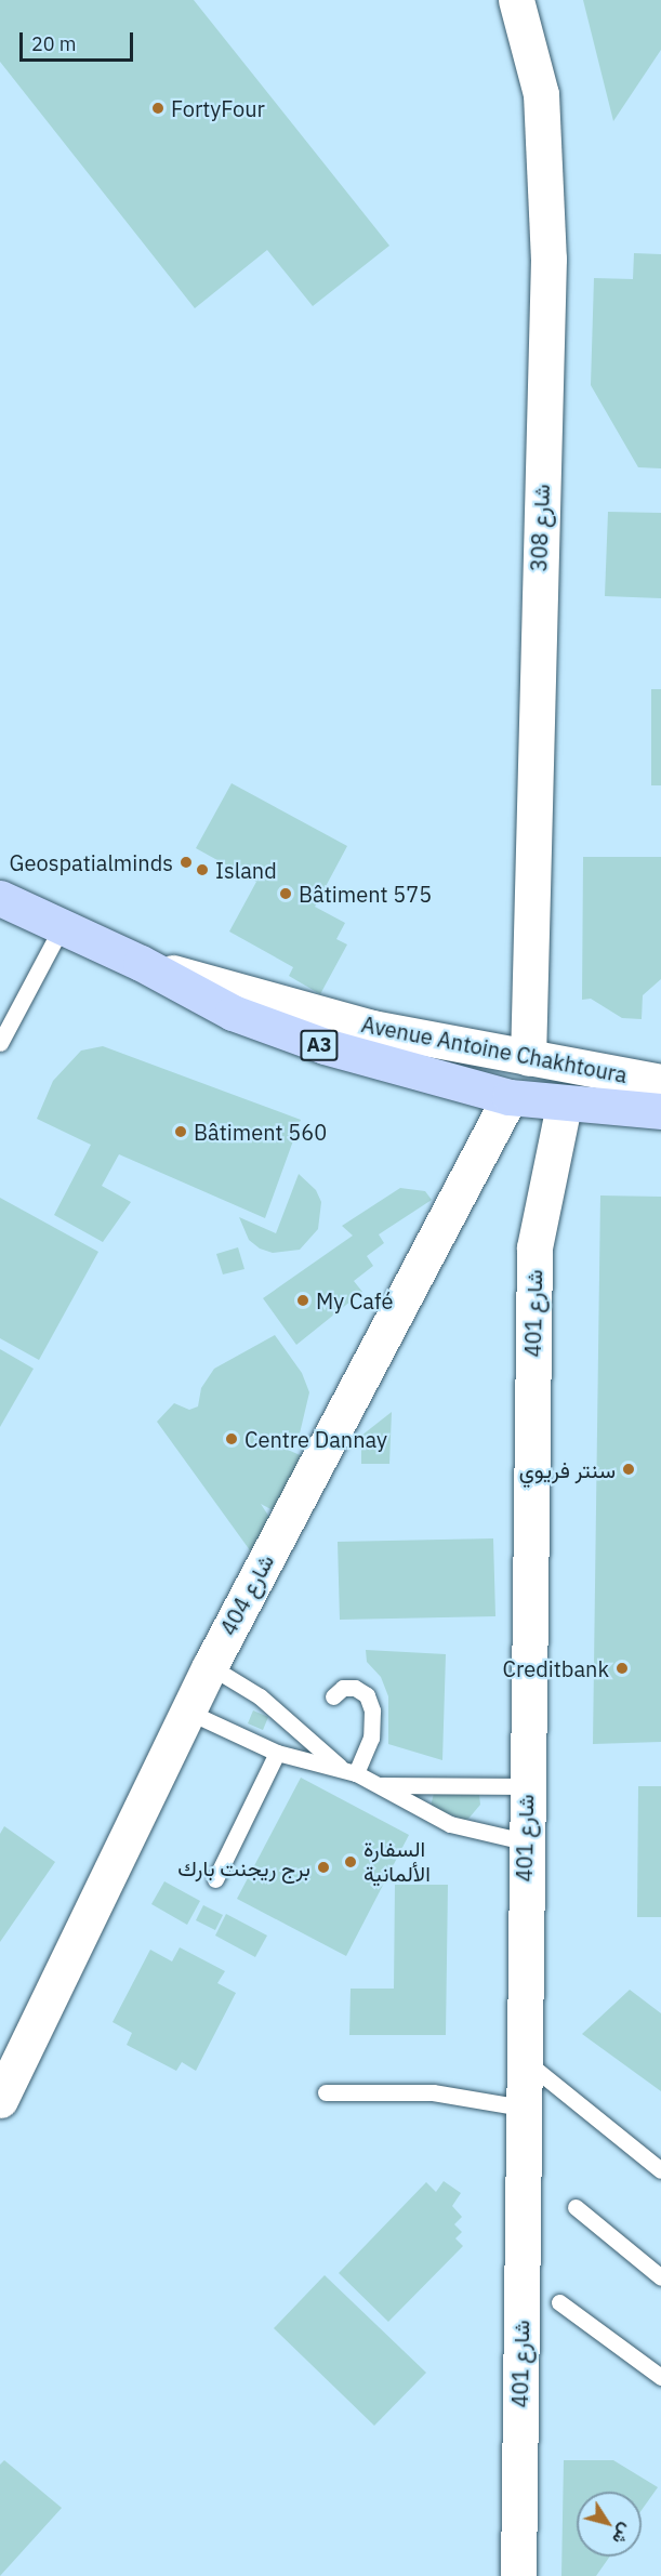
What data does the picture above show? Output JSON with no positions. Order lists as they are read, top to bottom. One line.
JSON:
{"streets":{"highway":["A3"],"street":["شارع 308","Avenue Antoine Chakhtoura","شارع 401","شارع 404"]},"crossings":[["شارع 308","Avenue Antoine Chakhtoura"],["A3","Avenue Antoine Chakhtoura"],["A3","شارع 401"],["A3","شارع 404"]],"places":["FortyFour","Geospatialminds","Island","Bâtiment 575","Bâtiment 560","My Café","Centre Dannay","سنتر فريوي","Creditbank","السفارة الألمانية","برج ريجنت بارك"],"scale_bar":"20 m","north":"bottom right"}
